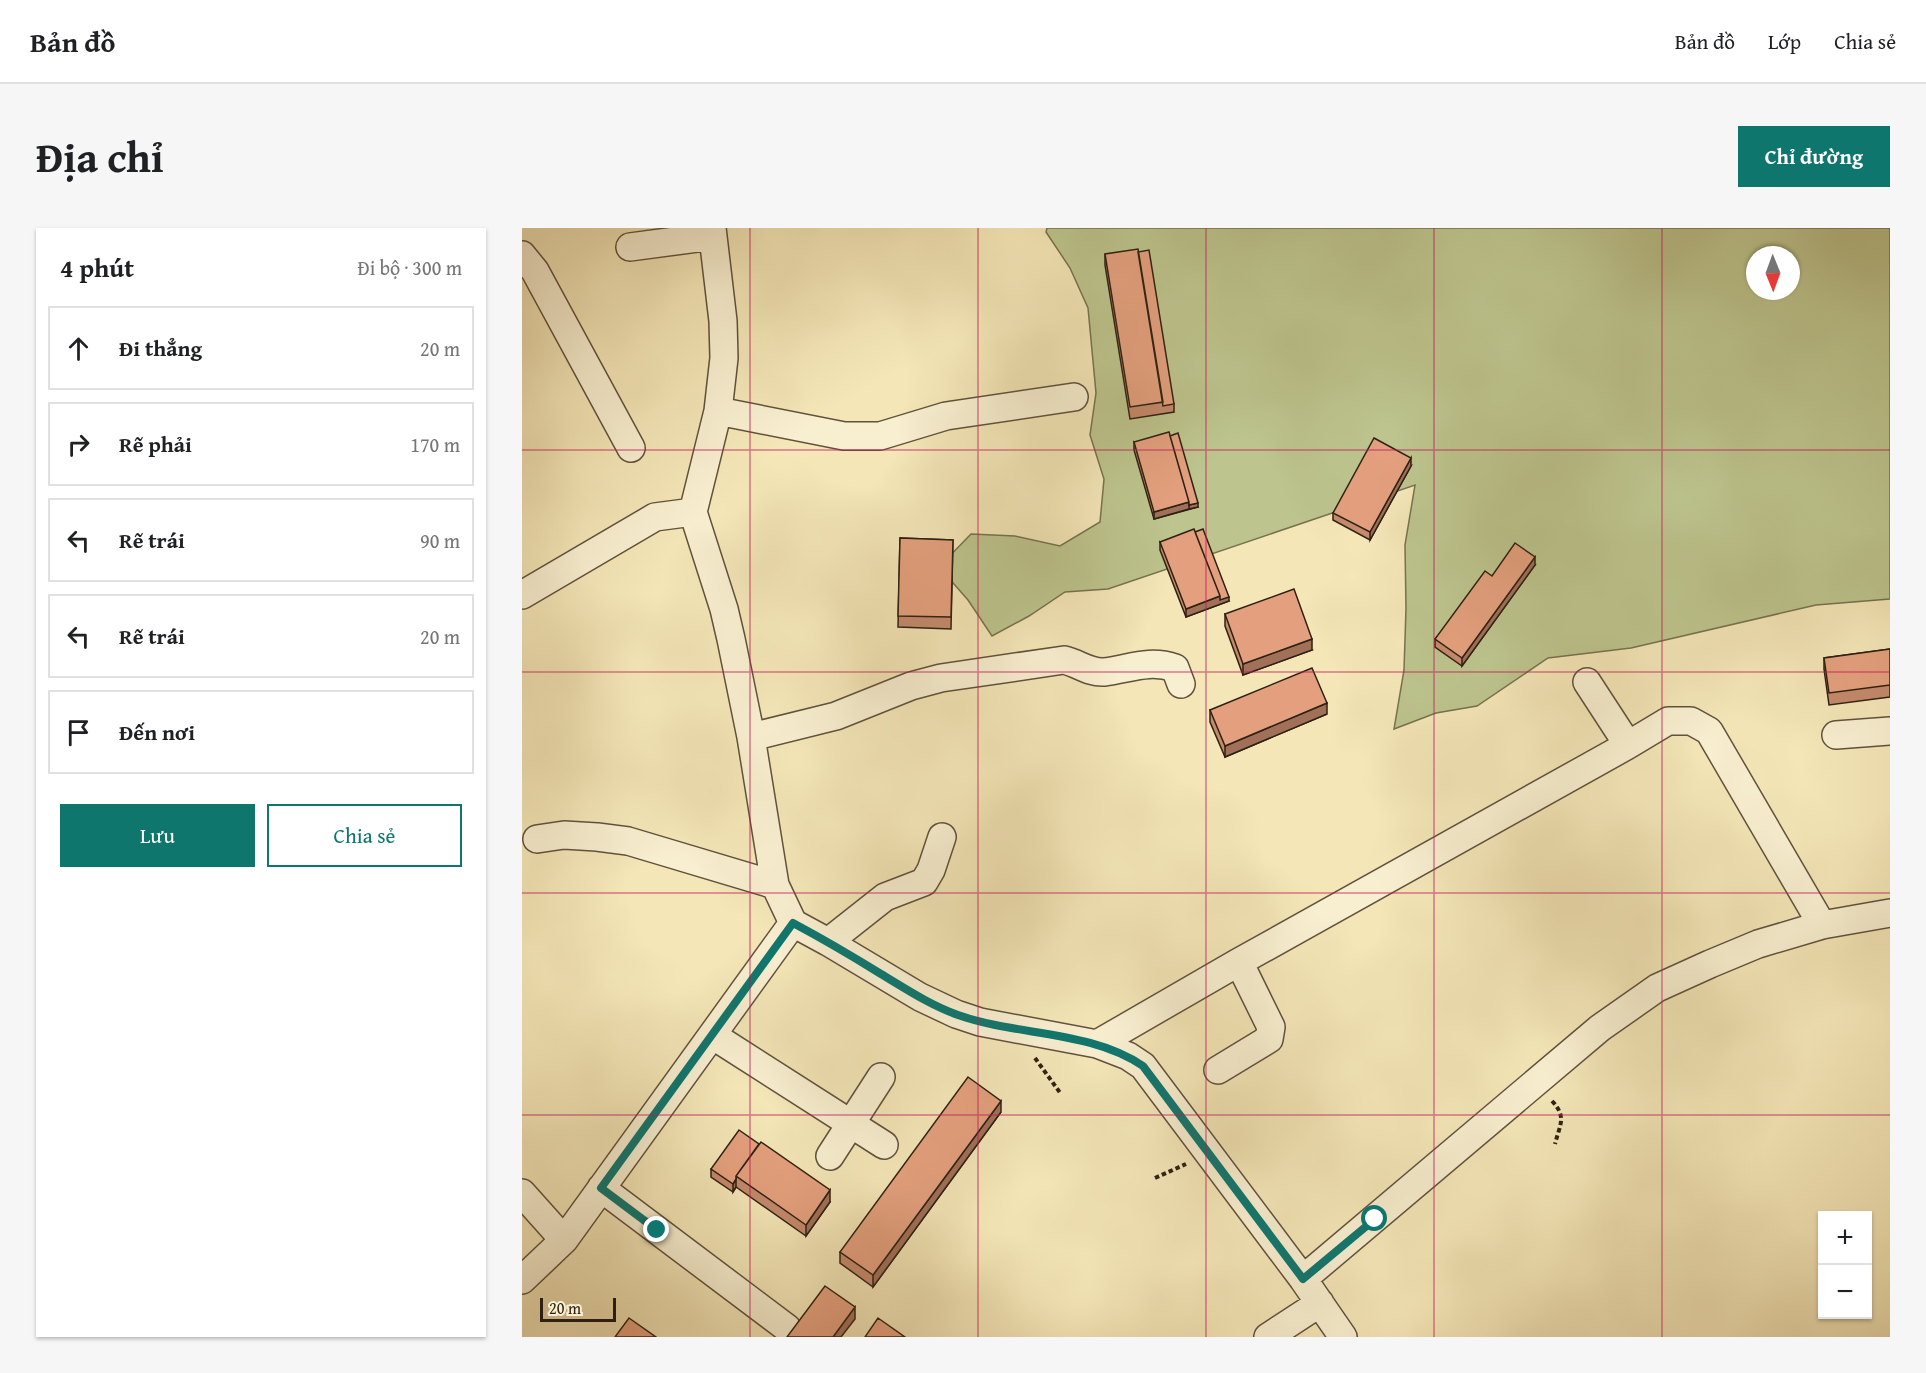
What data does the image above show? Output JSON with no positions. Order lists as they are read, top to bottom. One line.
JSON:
{"scale_bar":"20 m","north":"bottom","page":{"header":"Bản đồ","nav":["Bản đồ","Lớp","Chia sẻ"],"title":"Địa chỉ","buttons":["Chỉ đường",["Lưu","Chia sẻ"]],"heading":["4 phút","Đi bộ · 300 m"],"list":[["Đi thẳng","20 m"],["Rẽ phải","170 m"],["Rẽ trái","90 m"],["Rẽ trái","20 m"],"Đến nơi"],"map_buttons":["+","−"],"scale":"20 m"}}
